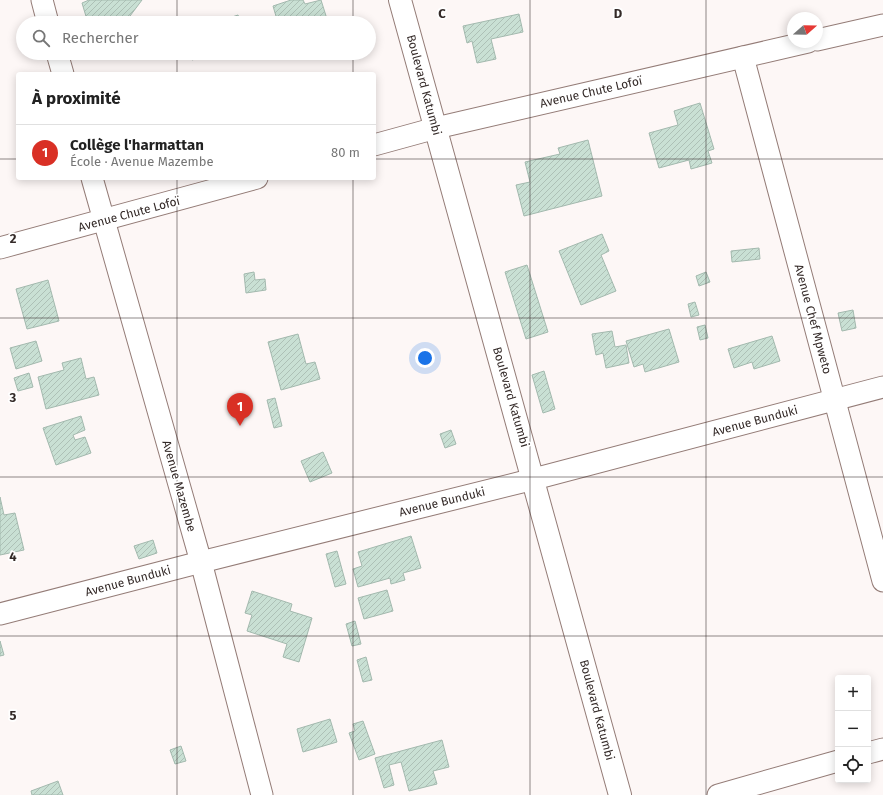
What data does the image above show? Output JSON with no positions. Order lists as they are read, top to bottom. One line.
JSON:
{"streets":{"street":["Boulevard Katumbi","Avenue Chute Lofoï","Avenue Chef Mpweto","Avenue Bunduki","Avenue Mazembe"]},"crossings":[["Boulevard Katumbi","Avenue Chute Lofoï"],["Boulevard Katumbi","Avenue Bunduki"],["Avenue Chute Lofoï","Avenue Chef Mpweto"],["Avenue Chute Lofoï","Avenue Mazembe"],["Avenue Chef Mpweto","Avenue Bunduki"],["Avenue Bunduki","Avenue Mazembe"]],"north":"right","page":{"search":"Rechercher","heading":"À proximité","list":[{"mark":"1","name":"Collège l'harmattan","note":"École · Avenue Mazembe","value":"80 m"}],"pins":"1","map_buttons":["+","−"]},"grid":{"columns":["C","D"],"rows":["2","3","4","5"]}}
